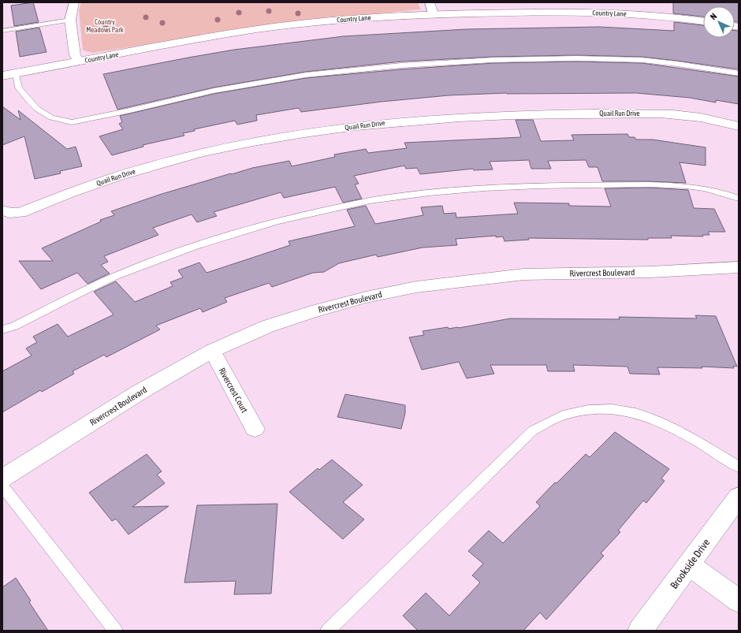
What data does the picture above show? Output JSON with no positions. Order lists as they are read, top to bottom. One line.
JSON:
{"streets":{"street":["Country Lane","Quail Run Drive","Rivercrest Boulevard","Rivercrest Court","Brookside Drive"]},"crossings":[["Rivercrest Boulevard","Rivercrest Court"]],"parks":["Country Meadows Park"],"north":"top left"}
